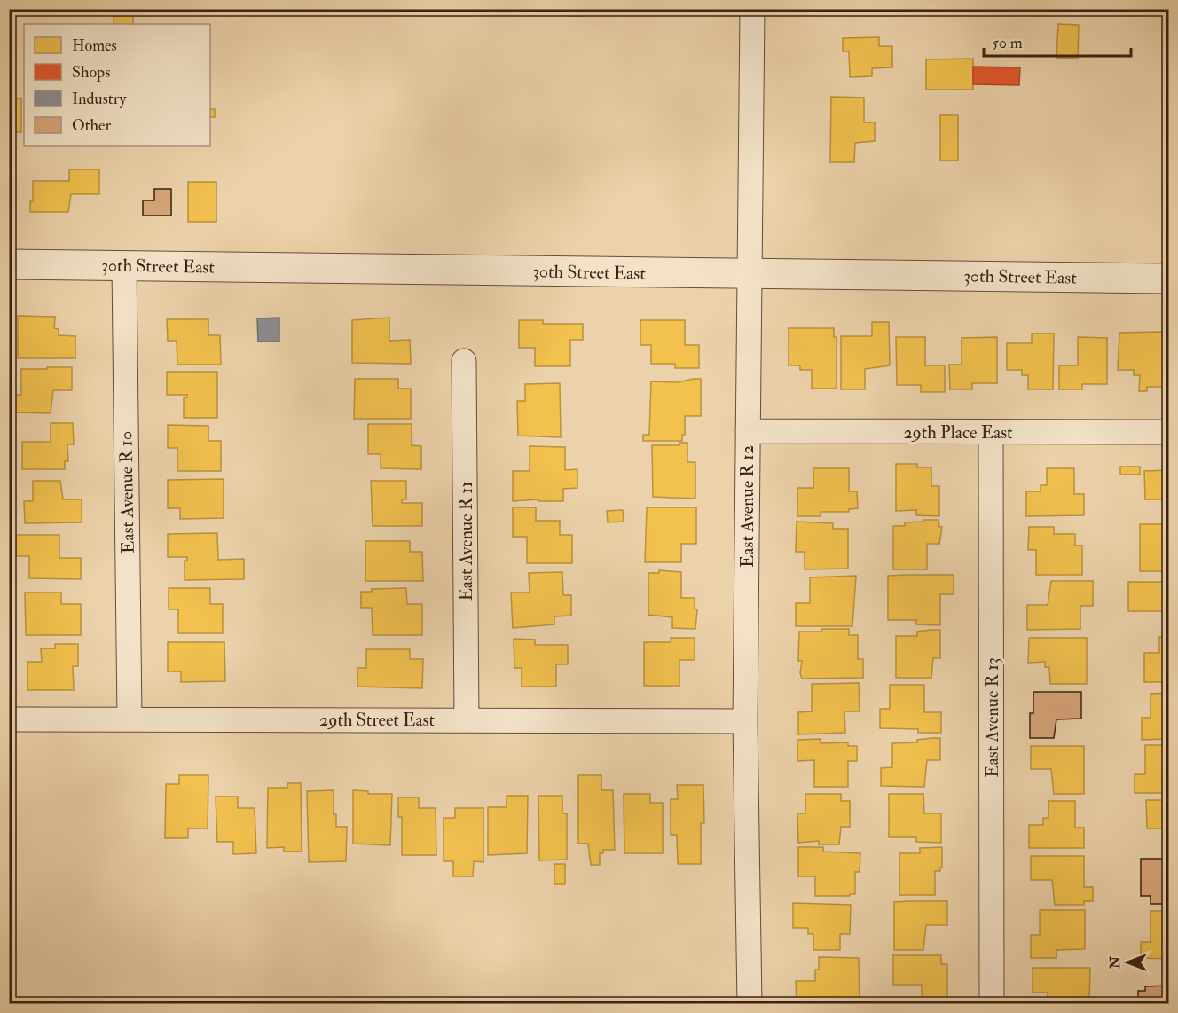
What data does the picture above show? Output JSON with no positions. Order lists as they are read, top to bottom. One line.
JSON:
{"streets":{"street":["30th Street East","29th Place East","East Avenue R 10","East Avenue R 12","East Avenue R 11","East Avenue R 13","29th Street East"]},"crossings":[["30th Street East","East Avenue R 10"],["30th Street East","East Avenue R 12"],["29th Place East","East Avenue R 12"],["29th Place East","East Avenue R 13"],["East Avenue R 10","29th Street East"],["East Avenue R 12","29th Street East"],["East Avenue R 11","29th Street East"]],"legend":["Homes","Shops","Industry","Other"],"scale_bar":"50 m","north":"left"}
